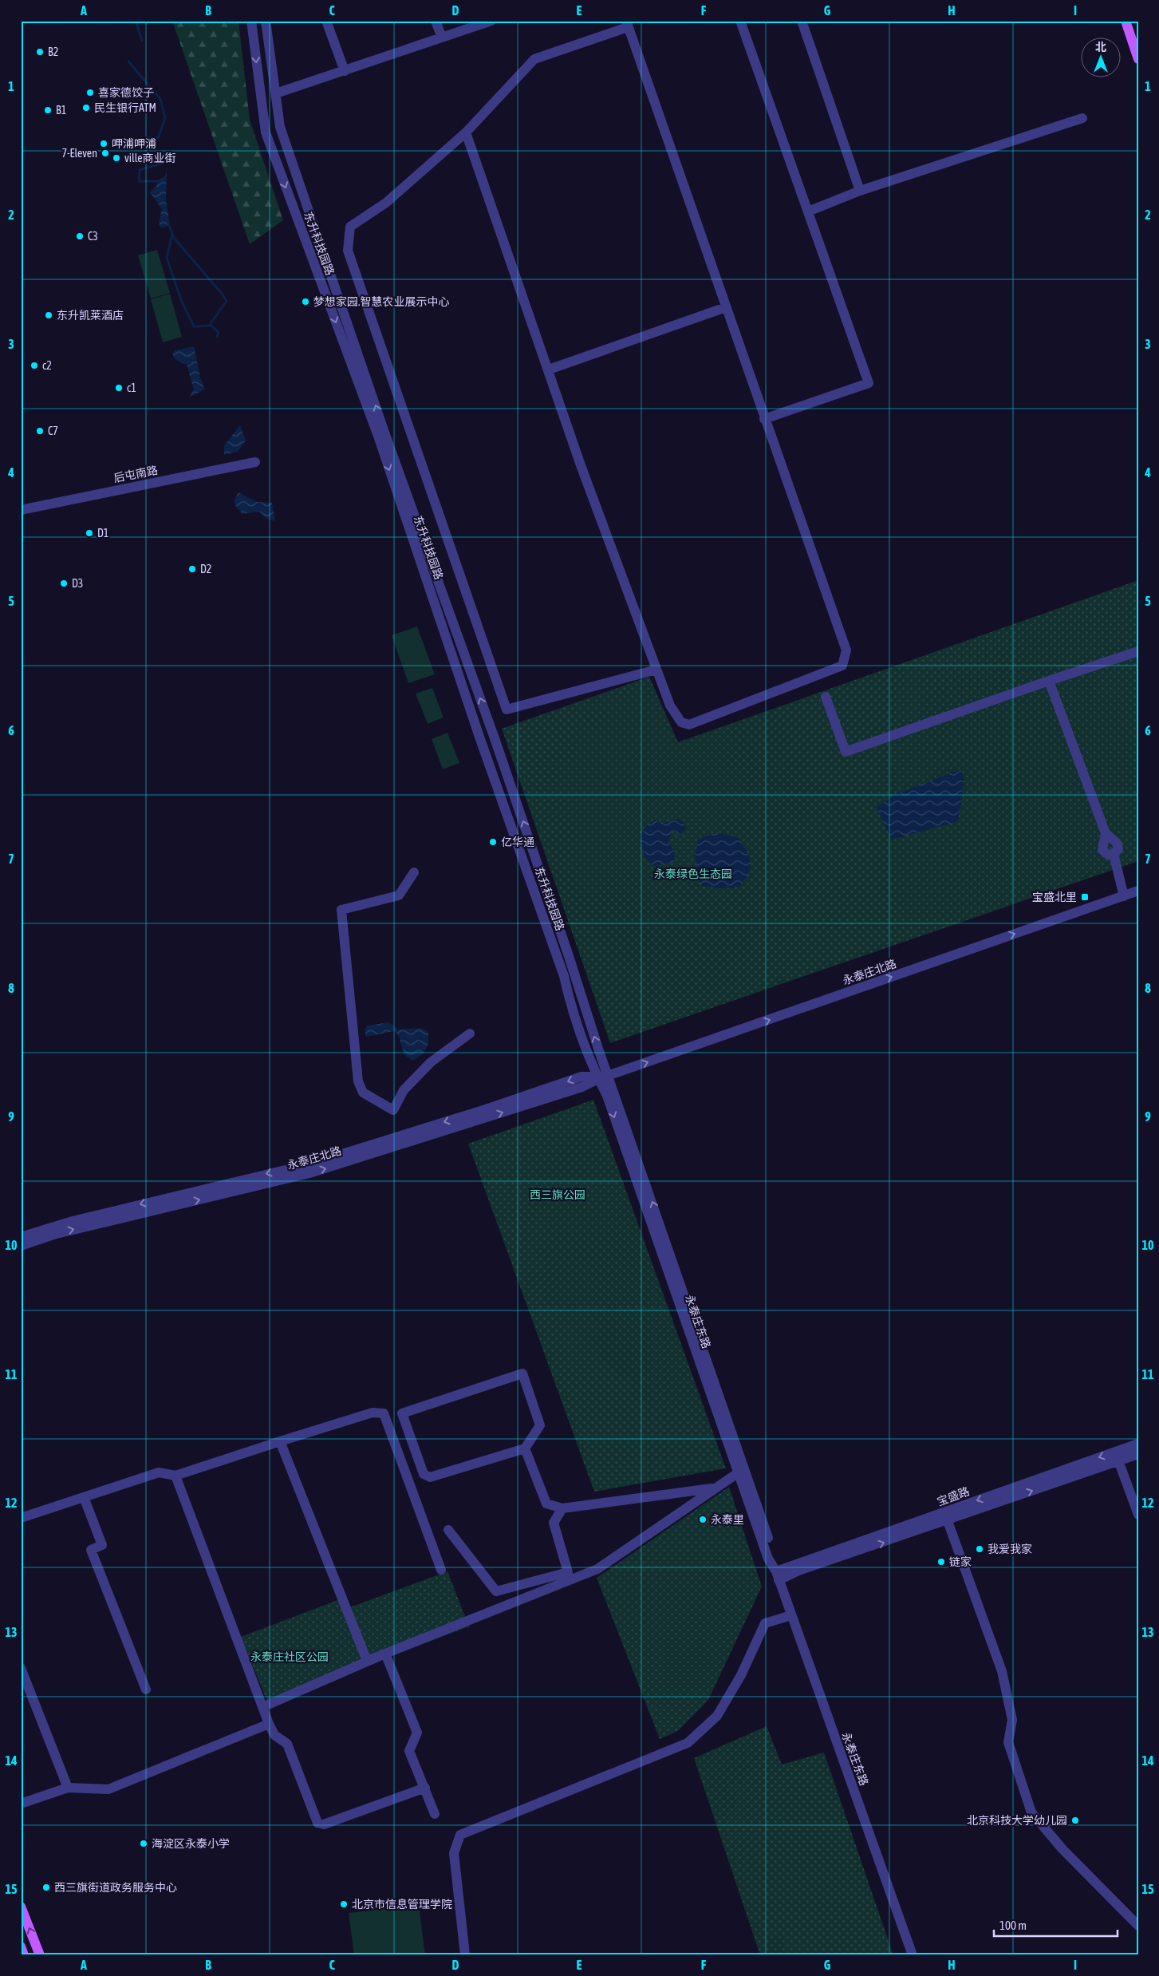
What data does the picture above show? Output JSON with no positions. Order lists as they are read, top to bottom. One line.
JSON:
{"streets":{"street":["东升科技园路","后屯南路","永泰庄北路","永泰庄东路","宝盛路"]},"crossings":[["东升科技园路","永泰庄北路"],["东升科技园路","永泰庄东路"],["永泰庄北路","永泰庄东路"],["永泰庄东路","宝盛路"]],"parks":["永泰绿色生态园","西三旗公园","永泰庄社区公园"],"places":{"other":["B2","喜家德饺子","民生银行ATM","B1","呷浦呷浦","7-Eleven","ville商业街","C3","梦想家园.智慧农业展示中心","东升凯莱酒店","c2","c1","C7","D1","D2","D3","亿华通","永泰里","我爱我家","链家","北京科技大学幼儿园","海淀区永泰小学","西三旗街道政务服务中心","北京市信息管理学院"],"transit":["宝盛北里"]},"scale_bar":"100 m","north":"top","grid":{"columns":["A","B","C","D","E","F","G","H","I"],"rows":["1","2","3","4","5","6","7","8","9","10","11","12","13","14","15"]}}
